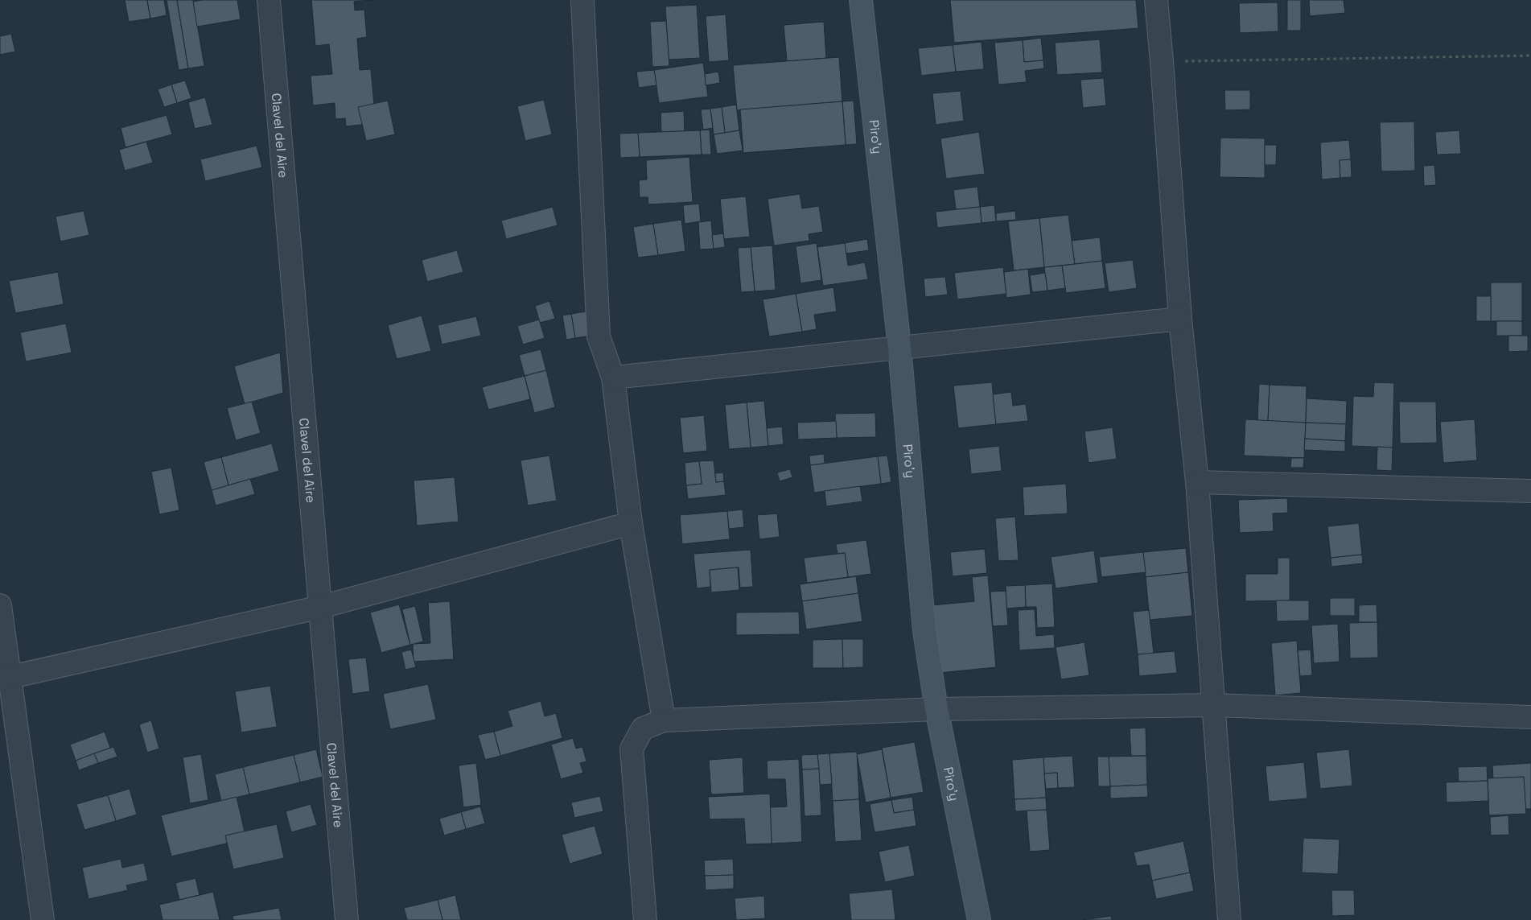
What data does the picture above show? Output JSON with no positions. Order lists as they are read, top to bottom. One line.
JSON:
{"streets":{"main road":["Piro'y"],"street":["Clavel del Aire"]}}
